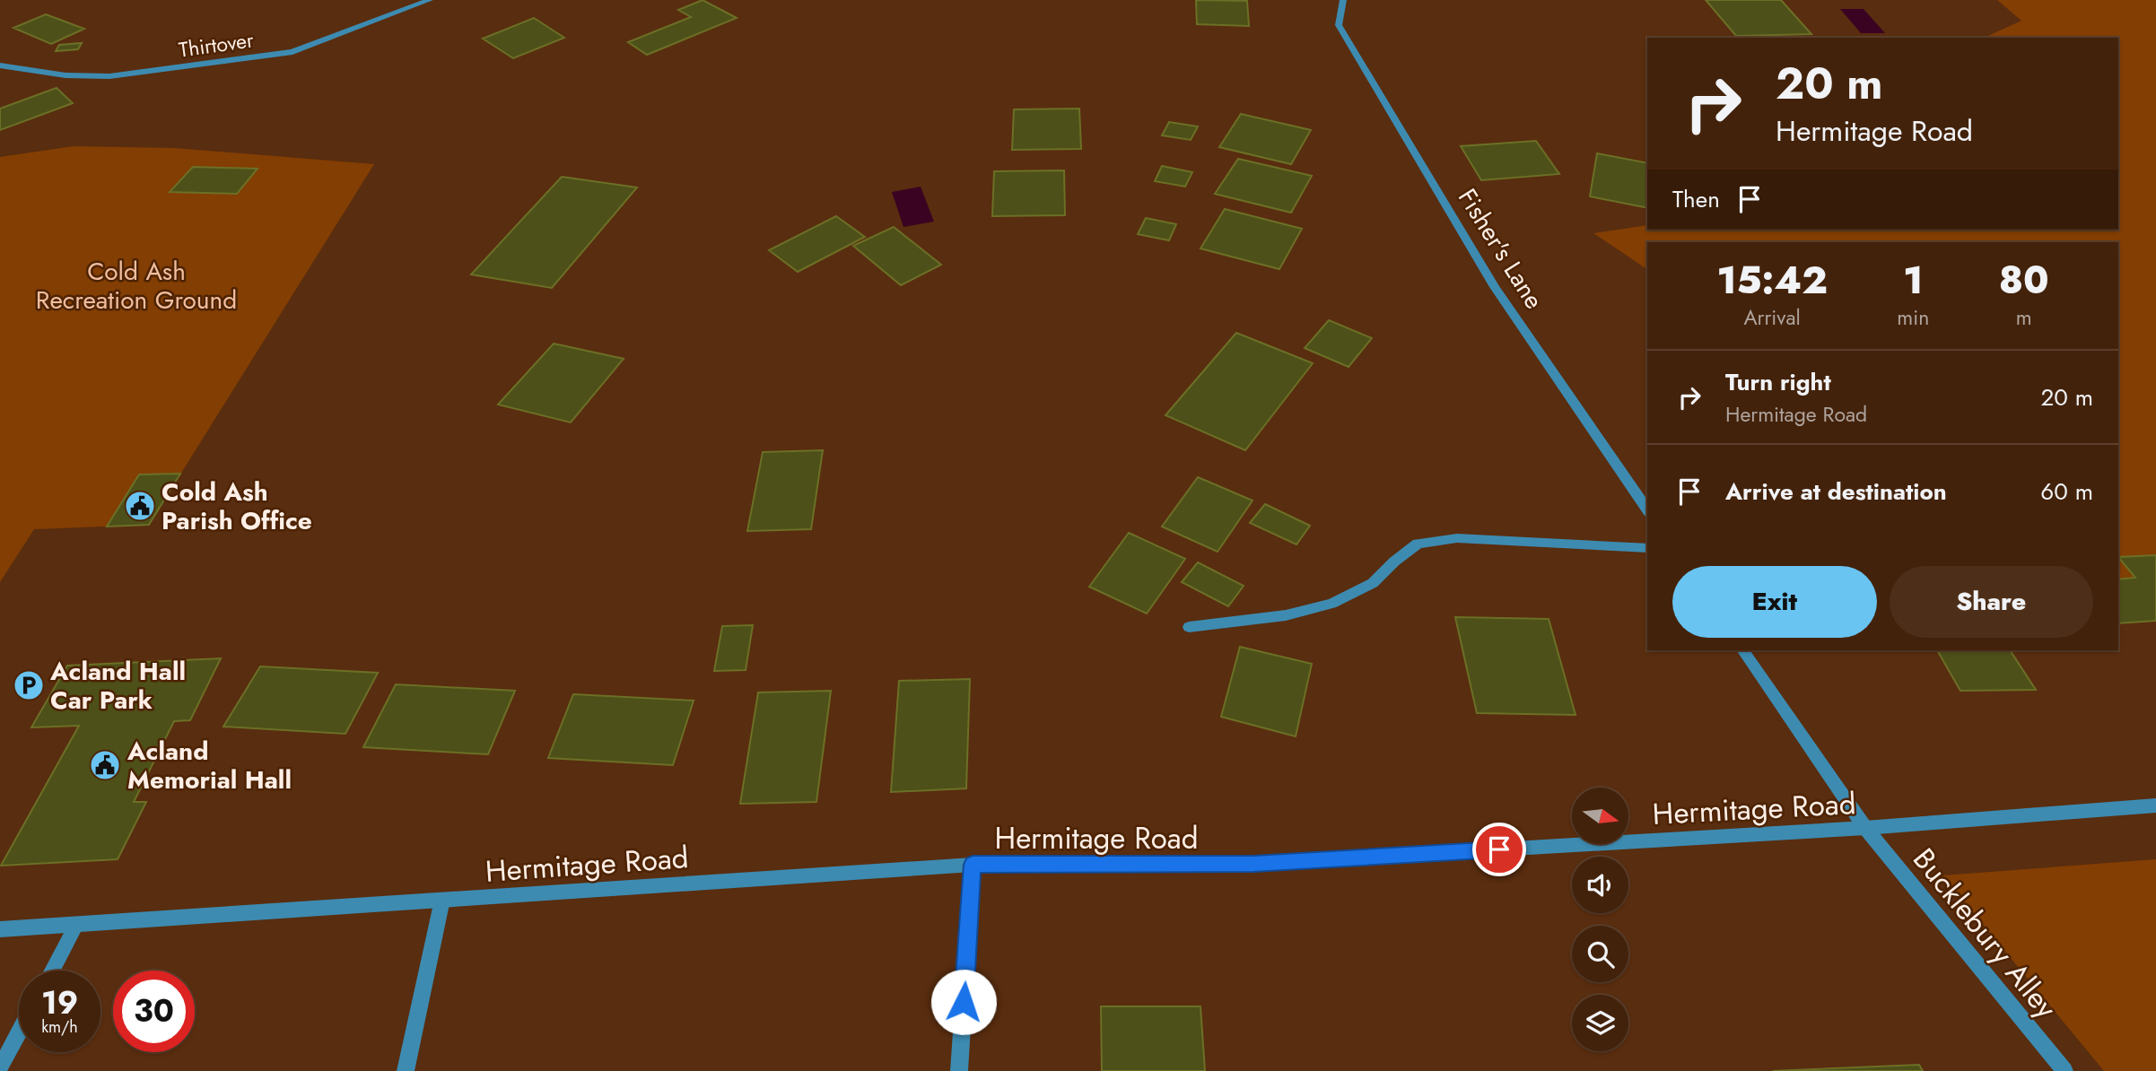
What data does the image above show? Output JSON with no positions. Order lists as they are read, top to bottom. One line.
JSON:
{"streets":{"street":["Thirtover","Fisher's Lane","Hermitage Road","Bucklebury Alley"]},"crossings":[["Hermitage Road","Bucklebury Alley"]],"parks":["Cold Ash Recreation Ground"],"places":{"public building":["Cold Ash Parish Office","Acland Memorial Hall"],"parking":["Acland Hall Car Park"]},"north":"right","page":{"turn":["20 m","Hermitage Road"],"then":"Then","eta":["15:42","Arrival","1","min","80","m"],"list":[{"name":"Turn right","note":"Hermitage Road","value":"20 m"},{"name":"Arrive at destination","value":"60 m"}],"buttons":["Exit","Share"],"speed":"19 km/h","limit":"30"}}
